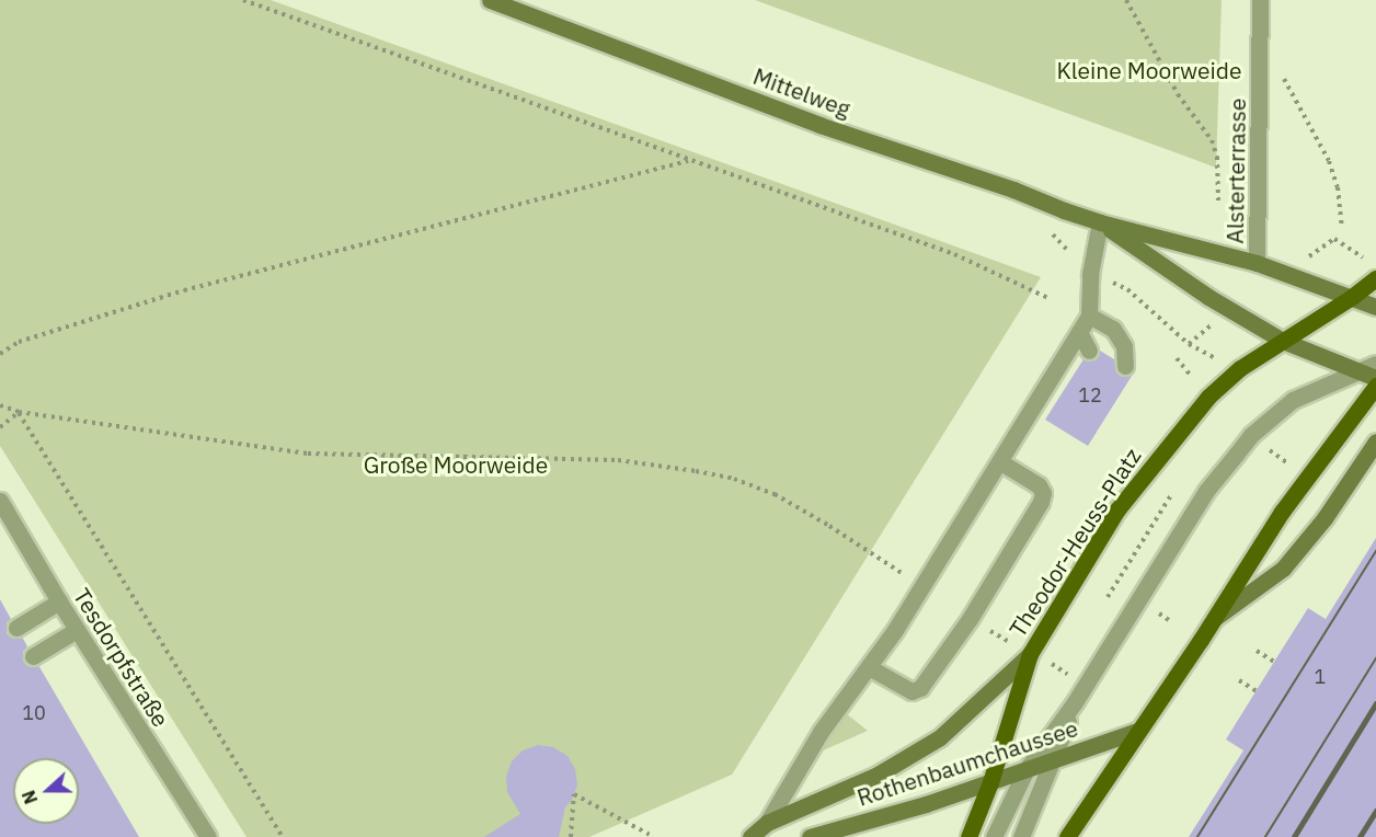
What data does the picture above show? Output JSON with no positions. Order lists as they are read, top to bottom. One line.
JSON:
{"streets":{"main road":["Theodor-Heuss-Platz"],"street":["Mittelweg","Alsterterrasse","Tesdorpfstraße","Rothenbaumchaussee"]},"crossings":[["Mittelweg","Alsterterrasse"],["Mittelweg","Theodor-Heuss-Platz"],["Theodor-Heuss-Platz","Rothenbaumchaussee"]],"parks":["Kleine Moorweide","Große Moorweide"],"house_numbers":["12","1","10"],"north":"left"}
